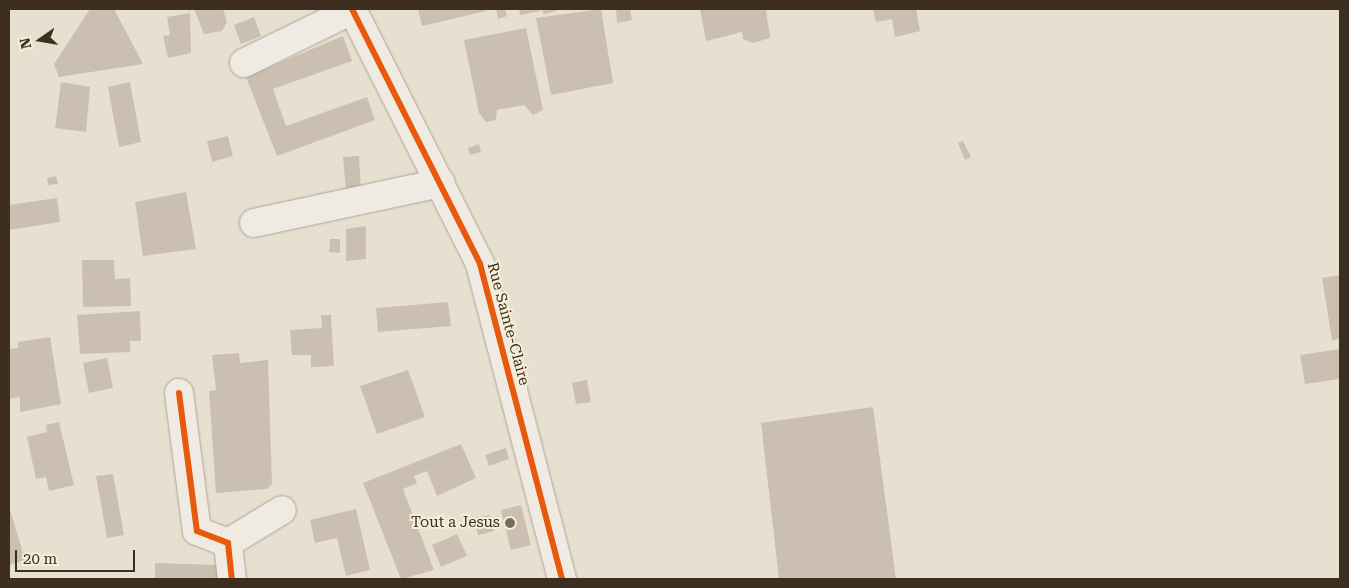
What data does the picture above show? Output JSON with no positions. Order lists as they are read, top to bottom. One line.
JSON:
{"streets":{"street":["Rue Sainte-Claire"]},"places":["Tout a Jesus"],"scale_bar":"20 m","north":"left"}
